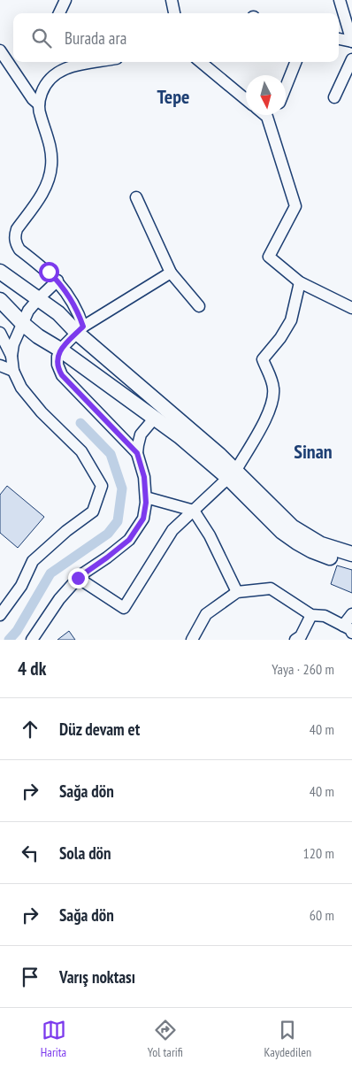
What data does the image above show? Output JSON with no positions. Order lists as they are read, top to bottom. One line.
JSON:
{"districts":["Tepe","Sinan"],"north":"bottom","page":{"search":"Burada ara","heading":["4 dk","Yaya · 260 m"],"list":[["Düz devam et","40 m"],["Sağa dön","40 m"],["Sola dön","120 m"],["Sağa dön","60 m"],"Varış noktası"],"nav":["Harita","Yol tarifi","Kaydedilen"]}}
